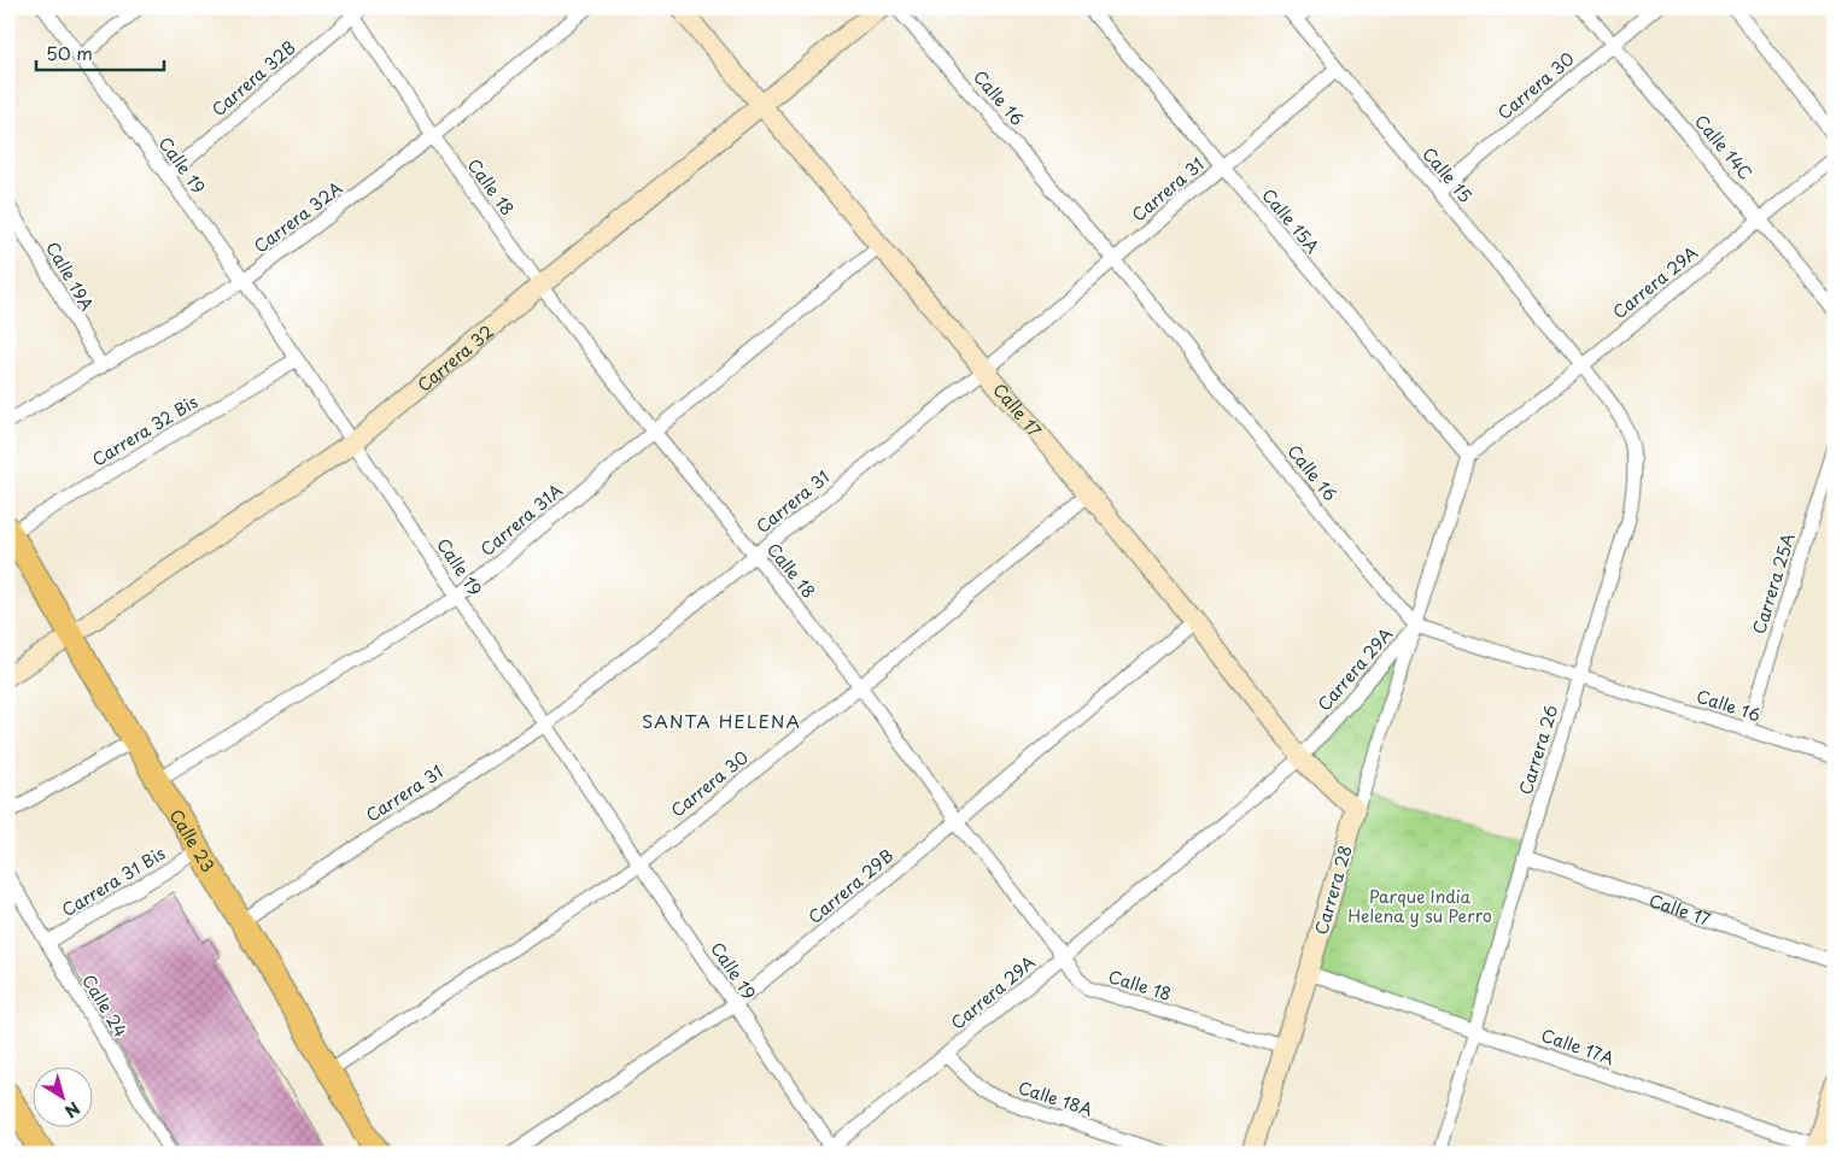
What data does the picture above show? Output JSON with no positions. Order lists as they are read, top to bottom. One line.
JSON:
{"streets":{"main road":["Calle 23"],"street":["Carrera 32B","Carrera 30","Calle 16","Calle 14C","Calle 19","Calle 15","Calle 18","Carrera 31","Carrera 32A","Calle 15A","Calle 19A","Carrera 29A","Carrera 32","Calle 17","Carrera 32 Bis","Carrera 31A","Carrera 25A","Carrera 26","Carrera 31 Bis","Carrera 29B","Carrera 28","Calle 24","Calle 17A","Calle 18A"]},"crossings":[["Carrera 32B","Calle 19"],["Carrera 32B","Calle 18"],["Carrera 30","Calle 14C"],["Carrera 30","Calle 19"],["Carrera 30","Calle 15"],["Carrera 30","Calle 18"],["Carrera 30","Calle 17"],["Carrera 30","Calle 23"],["Calle 16","Carrera 31"],["Calle 16","Carrera 29A"],["Calle 16","Carrera 25A"],["Calle 16","Carrera 26"],["Calle 16","Carrera 28"],["Calle 14C","Carrera 29A"],["Calle 19","Carrera 31"],["Calle 19","Carrera 32A"],["Calle 19","Carrera 29A"],["Calle 19","Carrera 32"],["Calle 19","Carrera 32 Bis"],["Calle 19","Carrera 31A"],["Calle 19","Carrera 29B"],["Calle 15","Carrera 31"],["Calle 15","Carrera 29A"],["Calle 15","Carrera 26"],["Calle 18","Carrera 31"],["Calle 18","Carrera 32A"],["Calle 18","Carrera 29A"],["Calle 18","Carrera 32"],["Calle 18","Carrera 31A"],["Calle 18","Carrera 29B"],["Calle 18","Carrera 28"],["Carrera 31","Calle 15A"],["Carrera 31","Calle 17"],["Carrera 31","Calle 23"],["Carrera 32A","Calle 19A"],["Calle 15A","Carrera 29A"],["Carrera 29A","Calle 17"],["Carrera 29A","Carrera 26"],["Carrera 29A","Carrera 28"],["Carrera 29A","Calle 18A"],["Carrera 32","Calle 17"],["Carrera 32","Calle 23"],["Calle 17","Carrera 31A"],["Calle 17","Carrera 26"],["Calle 17","Carrera 29B"],["Calle 17","Carrera 28"],["Carrera 32 Bis","Calle 23"],["Carrera 31A","Calle 23"],["Carrera 26","Calle 17A"],["Calle 23","Carrera 31 Bis"],["Carrera 31 Bis","Calle 24"],["Carrera 28","Calle 17A"]],"districts":["SANTA HELENA"],"parks":["Parque India Helena y su Perro"],"scale_bar":"50 m","north":"bottom right"}
